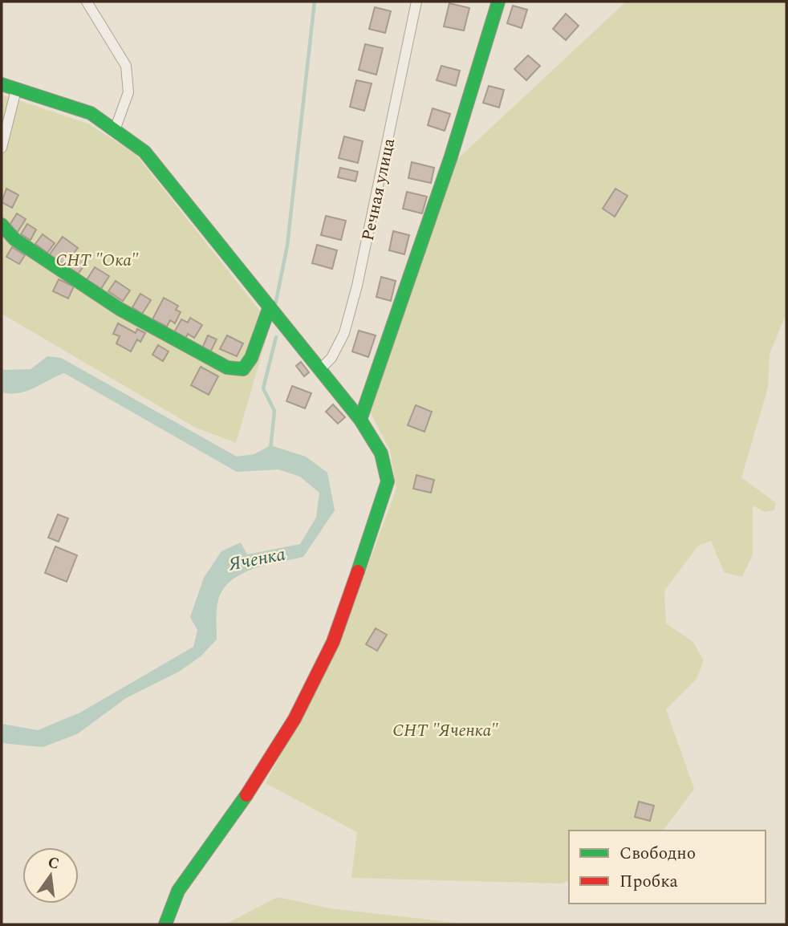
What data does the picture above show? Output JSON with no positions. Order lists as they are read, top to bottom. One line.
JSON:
{"streets":{"street":["Речная улица"]},"water":["Яченка"],"parks":["СНТ \"Ока\"","СНТ \"Яченка\""],"legend":["Свободно","Пробка"],"north":"top"}
